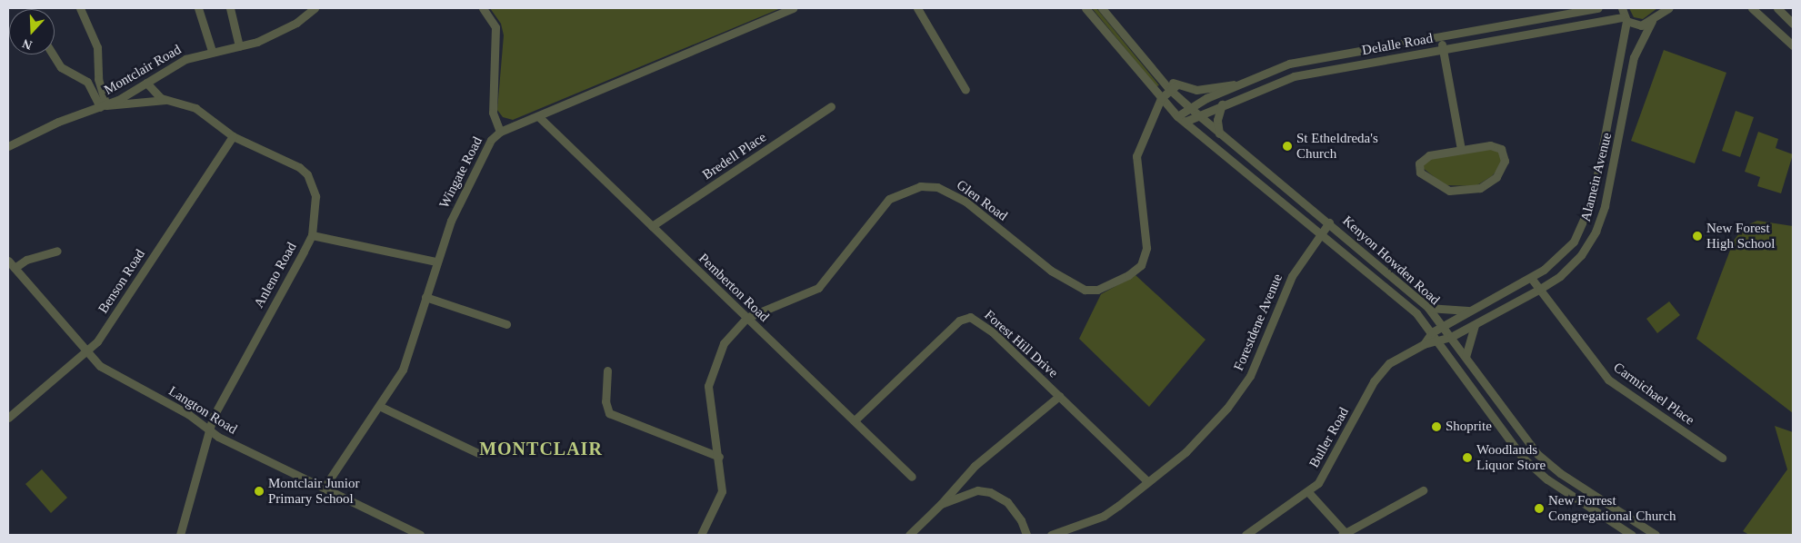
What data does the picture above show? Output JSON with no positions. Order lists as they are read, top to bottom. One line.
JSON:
{"streets":{"street":["Delalle Road","Montclair Road","Bredell Place","Wingate Road","Alamein Avenue","Glen Road","Kenyon Howden Road","Anleno Road","Benson Road","Pemberton Road","Forestdene Avenue","Forest Hill Drive","Carmichael Place","Langton Road","Buller Road"]},"crossings":[["Delalle Road","Alamein Avenue"],["Delalle Road","Kenyon Howden Road"],["Montclair Road","Anleno Road"],["Bredell Place","Pemberton Road"],["Wingate Road","Pemberton Road"],["Wingate Road","Langton Road"],["Alamein Avenue","Kenyon Howden Road"],["Alamein Avenue","Carmichael Place"],["Alamein Avenue","Buller Road"],["Glen Road","Kenyon Howden Road"],["Glen Road","Pemberton Road"],["Kenyon Howden Road","Forestdene Avenue"],["Kenyon Howden Road","Buller Road"],["Anleno Road","Benson Road"],["Anleno Road","Langton Road"],["Benson Road","Langton Road"],["Pemberton Road","Forest Hill Drive"],["Forestdene Avenue","Forest Hill Drive"]],"districts":["MONTCLAIR"],"places":["St Etheldreda's Church","New Forest High School","Shoprite","Woodlands Liquor Store","Montclair Junior Primary School","New Forrest Congregational Church"],"north":"bottom"}
